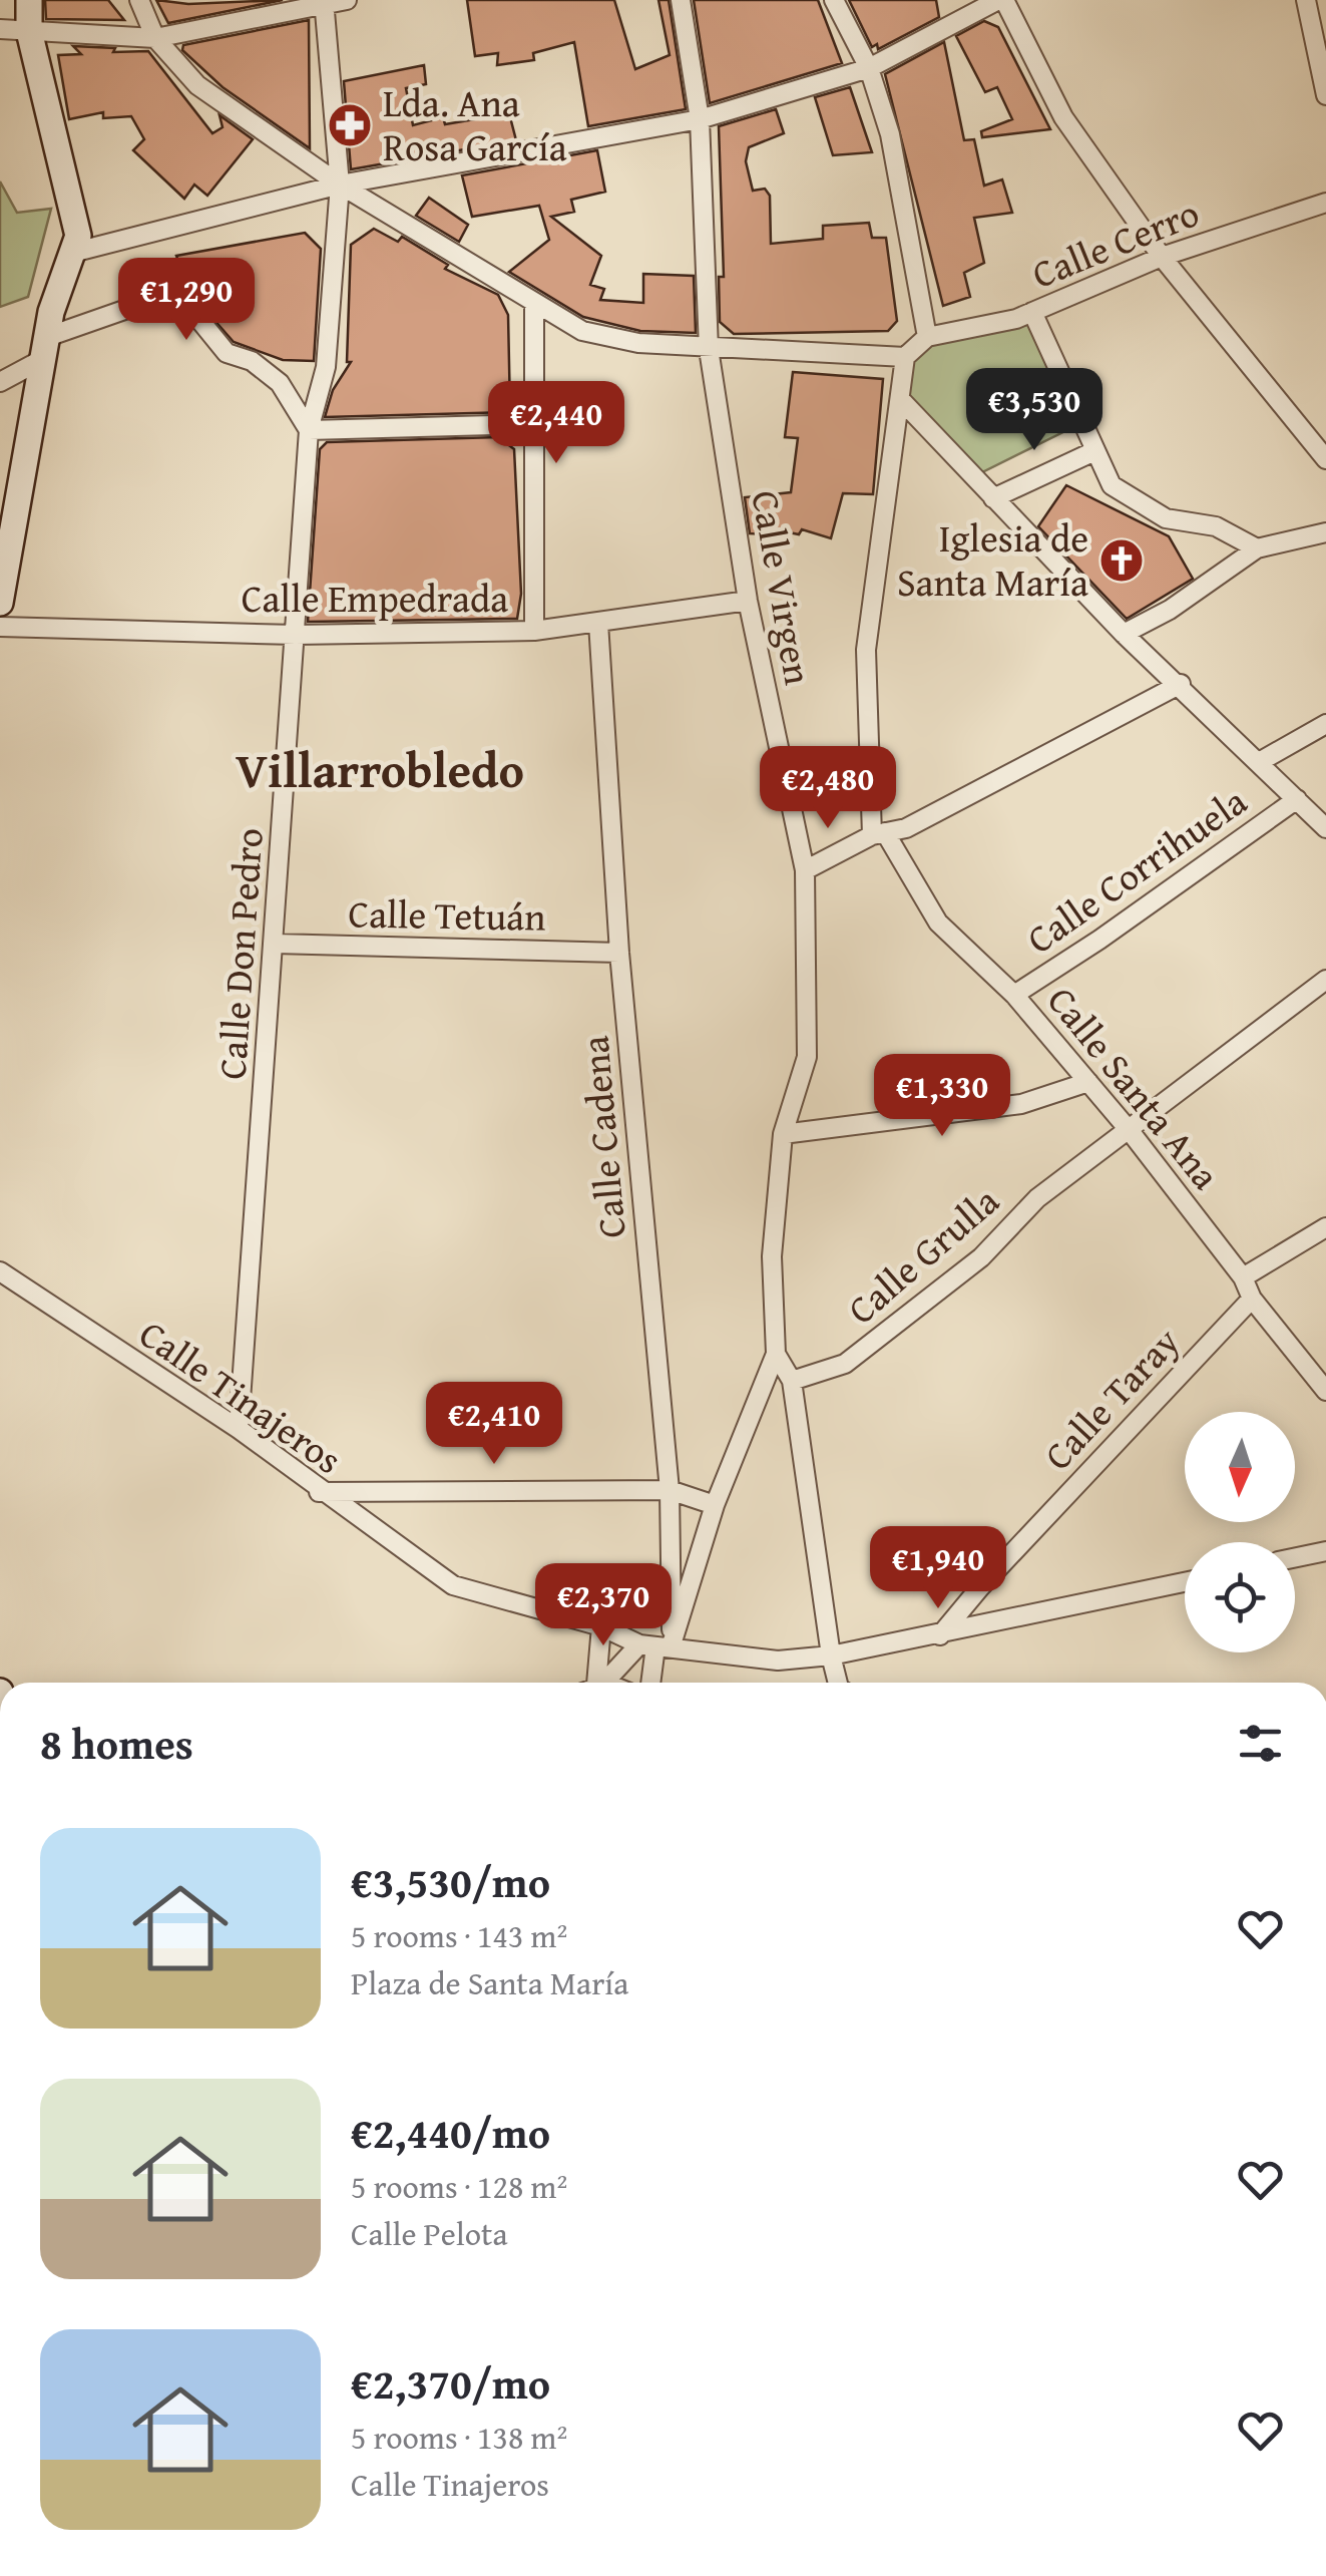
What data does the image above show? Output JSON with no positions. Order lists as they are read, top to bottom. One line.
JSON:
{"streets":{"street":["Calle Cerro","Calle Virgen","Calle Empedrada","Calle Corrihuela","Calle Tetuán","Calle Don Pedro","Calle Santa Ana","Calle Cadena","Calle Grulla","Calle Tinajeros","Calle Taray"]},"crossings":[["Calle Virgen","Calle Empedrada"],["Calle Virgen","Calle Cadena"],["Calle Virgen","Calle Tinajeros"],["Calle Empedrada","Calle Don Pedro"],["Calle Empedrada","Calle Cadena"],["Calle Corrihuela","Calle Santa Ana"],["Calle Tetuán","Calle Don Pedro"],["Calle Tetuán","Calle Cadena"],["Calle Don Pedro","Calle Tinajeros"],["Calle Santa Ana","Calle Grulla"],["Calle Santa Ana","Calle Taray"],["Calle Cadena","Calle Tinajeros"],["Calle Tinajeros","Calle Taray"]],"districts":["Villarrobledo"],"places":{"pharmacy":["Lda. Ana Rosa García"],"church":["Iglesia de Santa María"]},"north":"bottom","page":{"price":["€1,290","€3,530","€2,440","€2,480","€1,330","€2,410","€1,940","€2,370"],"heading":"8 homes","list":[{"name":"€3,530/mo","note":"5 rooms · 143 m² · Plaza de Santa María"},{"name":"€2,440/mo","note":"5 rooms · 128 m² · Calle Pelota"},{"name":"€2,370/mo","note":"5 rooms · 138 m² · Calle Tinajeros"}]}}
